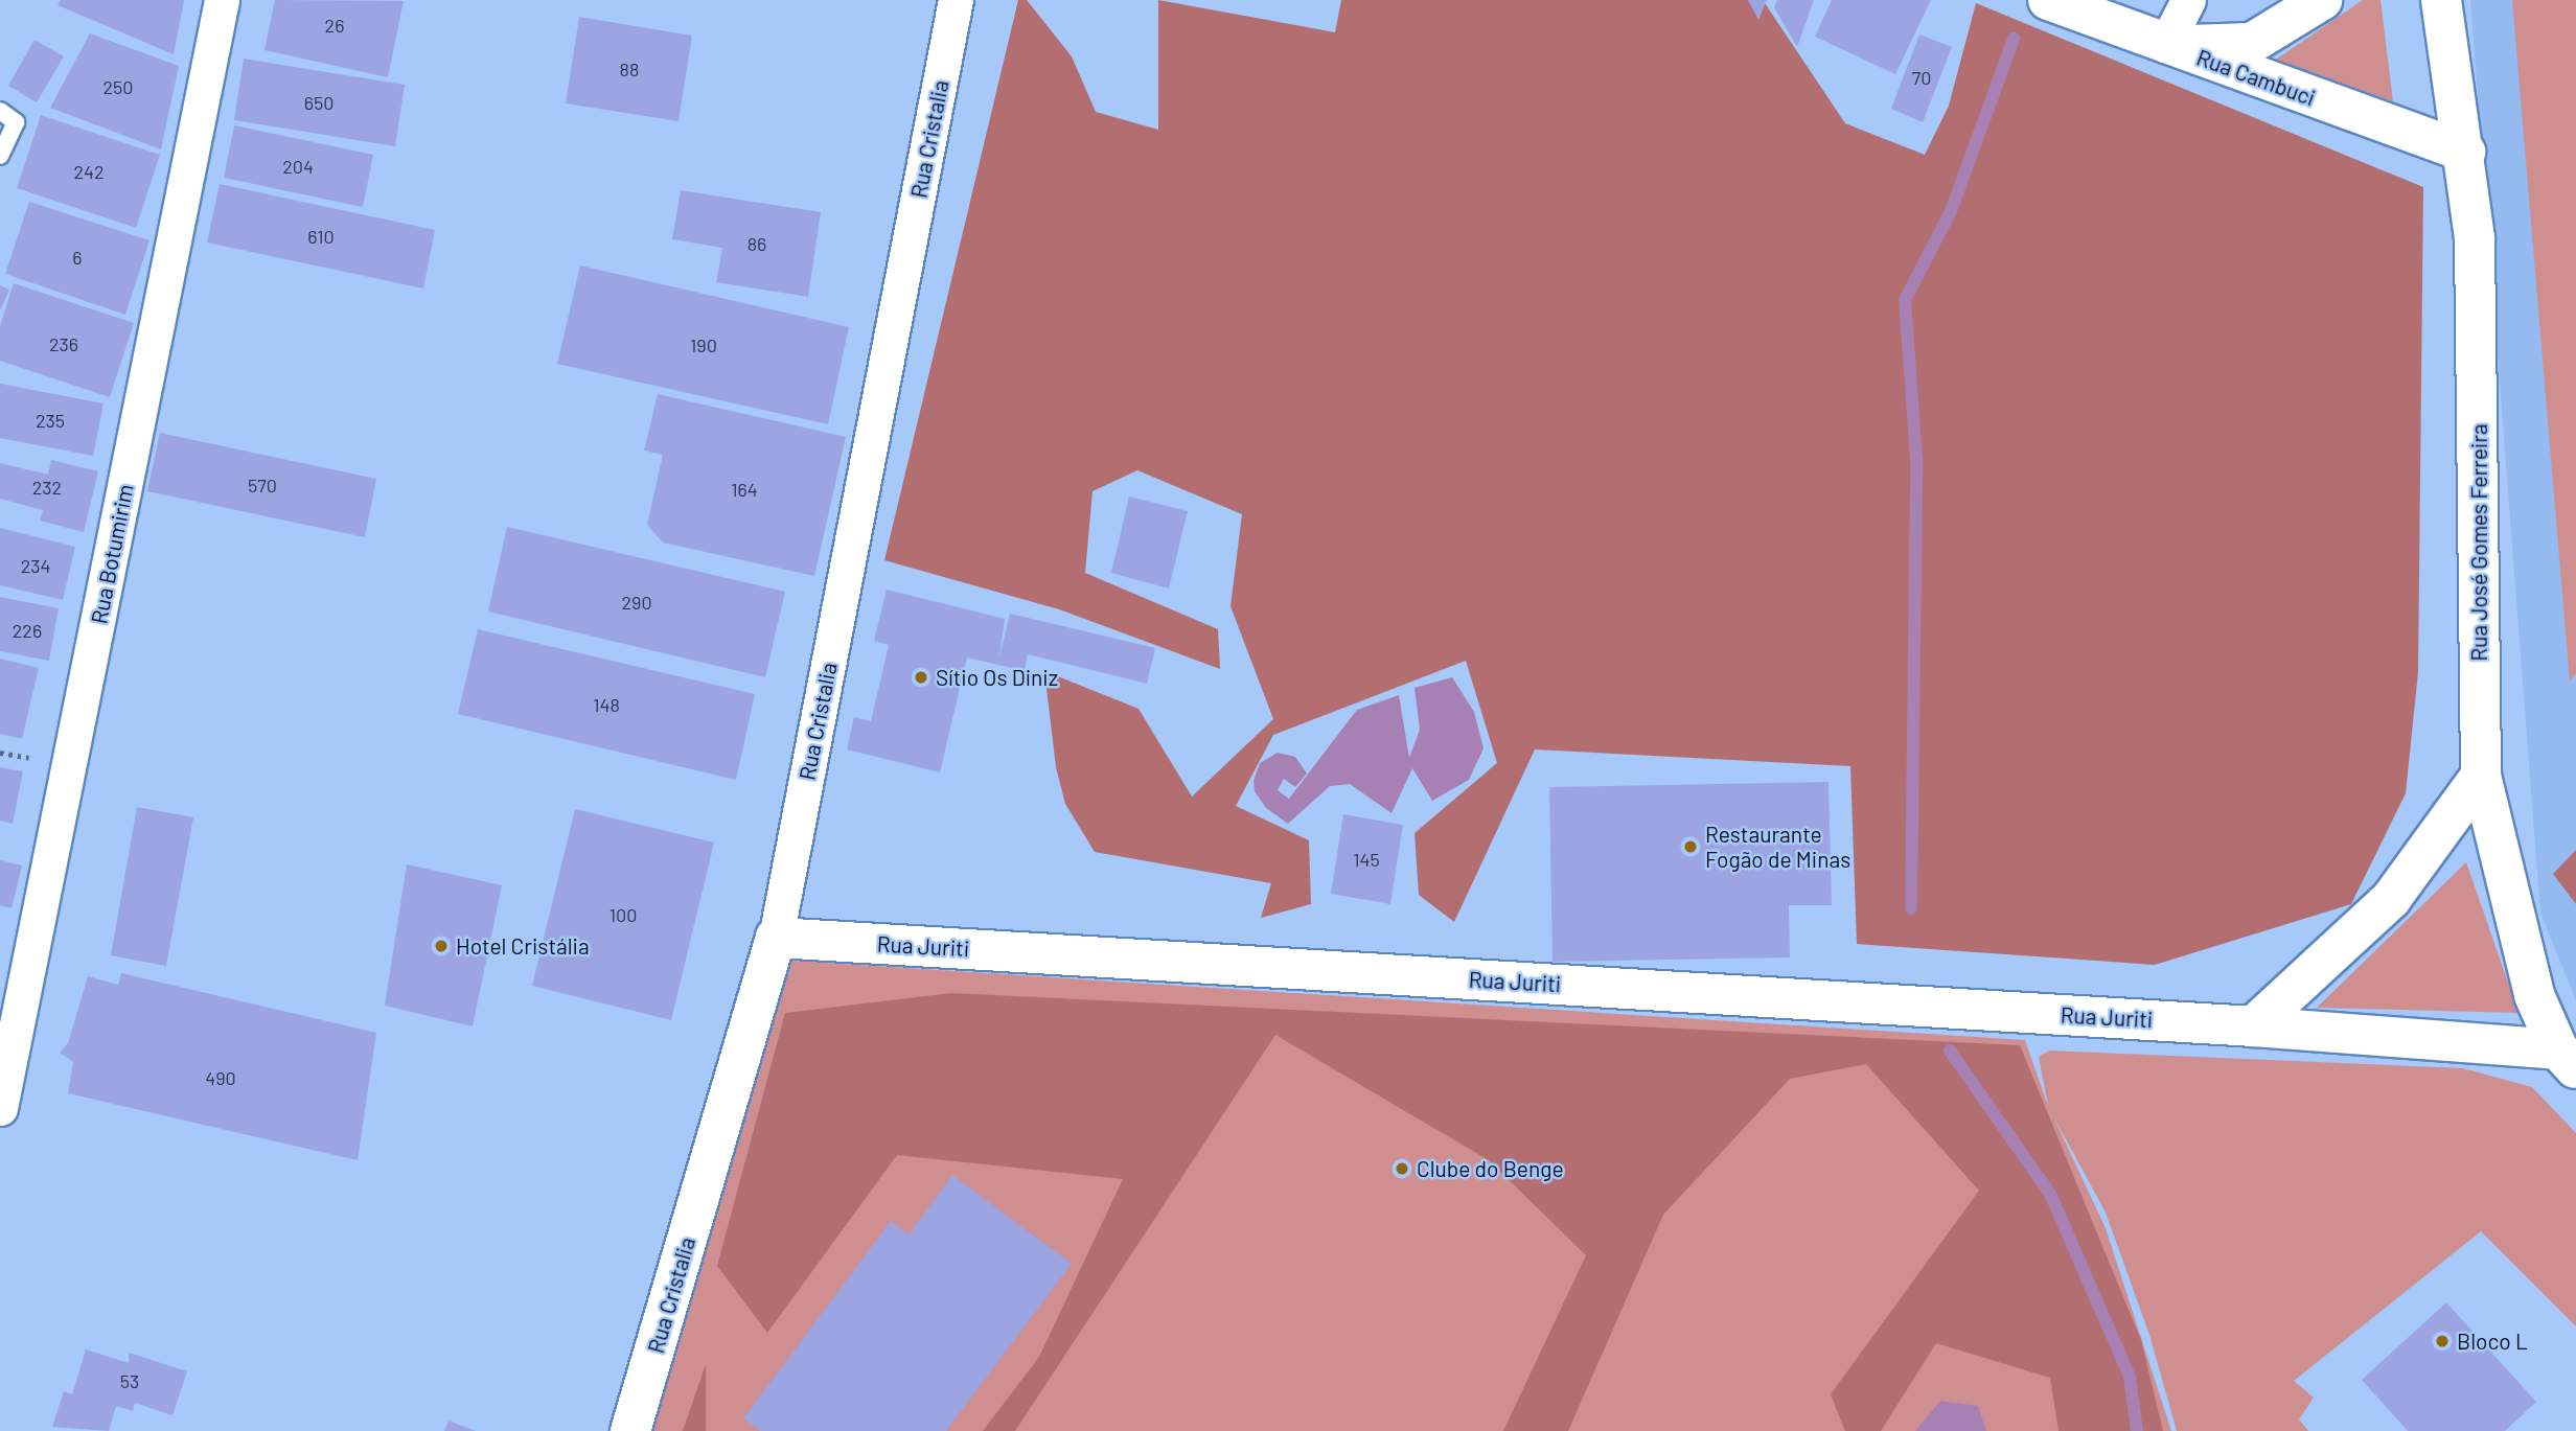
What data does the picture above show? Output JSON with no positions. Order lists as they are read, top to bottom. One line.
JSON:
{"streets":{"street":["Rua Cambuci","Rua Cristalia","Rua José Gomes Ferreira","Rua Botumirim","Rua Juriti"]},"crossings":[["Rua Cambuci","Rua José Gomes Ferreira"],["Rua Cristalia","Rua Juriti"],["Rua José Gomes Ferreira","Rua Juriti"]],"places":["Sítio Os Diniz","Restaurante Fogão de Minas","Hotel Cristália","Clube do Benge","Bloco L"],"house_numbers":["26","88","70","250","650","204","242","610","86","6","236","190","235","570","232","164","234","290","226","148","145","100","490","53"]}
